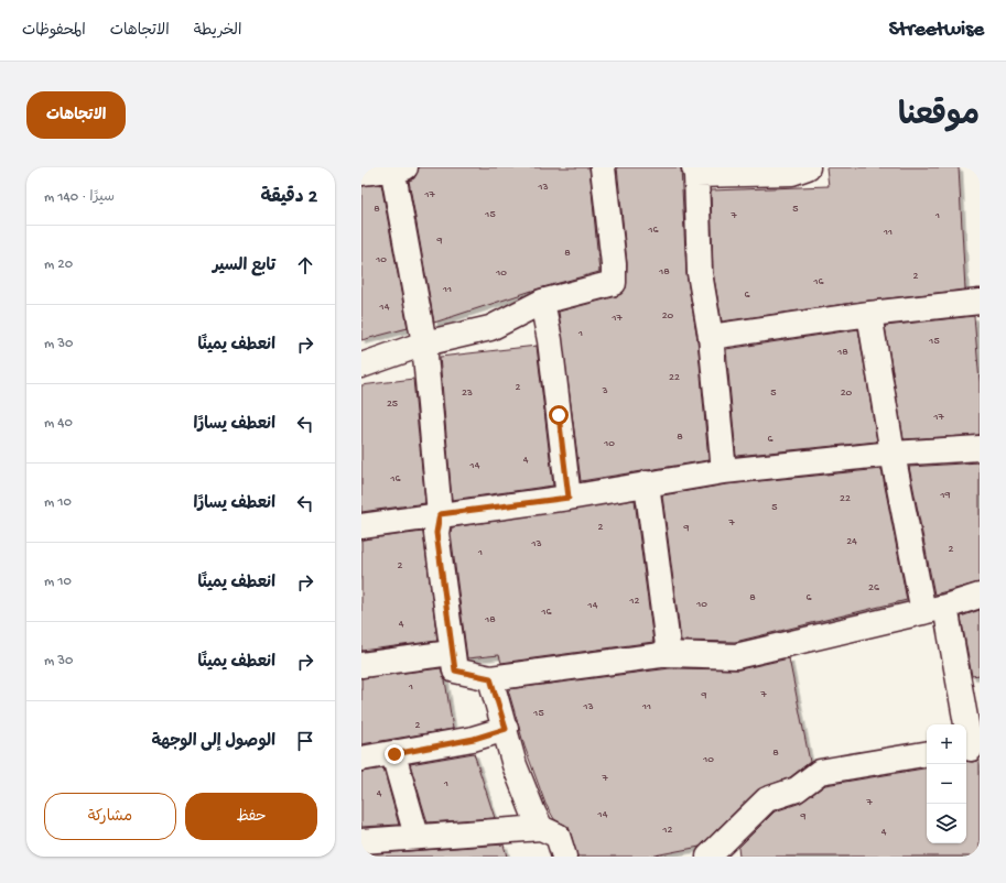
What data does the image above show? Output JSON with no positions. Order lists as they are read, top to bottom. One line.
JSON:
{"house_numbers":["13","17","8","5","15","7","1","16","11","9","8","10","18","10","2","16","11","6","14","20","17","1","15","18","22","2","3","23","5","20","25","17","8","6","10","4","14","16","19","22","5","7","2","9","24","13","2","1","2","26","8","6","12","10","14","16","18","4","1","7","9","13","11","15","2","8","10","7","1","4","7","14","9","12","4"],"page":{"header":"Streetwise","nav":["الخريطة","الاتجاهات","المحفوظات"],"title":"موقعنا","buttons":["الاتجاهات",["حفظ","مشاركة"]],"heading":["2 دقيقة","سيرًا · 140 m"],"list":[["تابع السير","20 m"],["انعطف يمينًا","30 m"],["انعطف يسارًا","40 m"],["انعطف يسارًا","10 m"],["انعطف يمينًا","10 m"],["انعطف يمينًا","30 m"],"الوصول إلى الوجهة"],"map_buttons":["+","−"]}}
